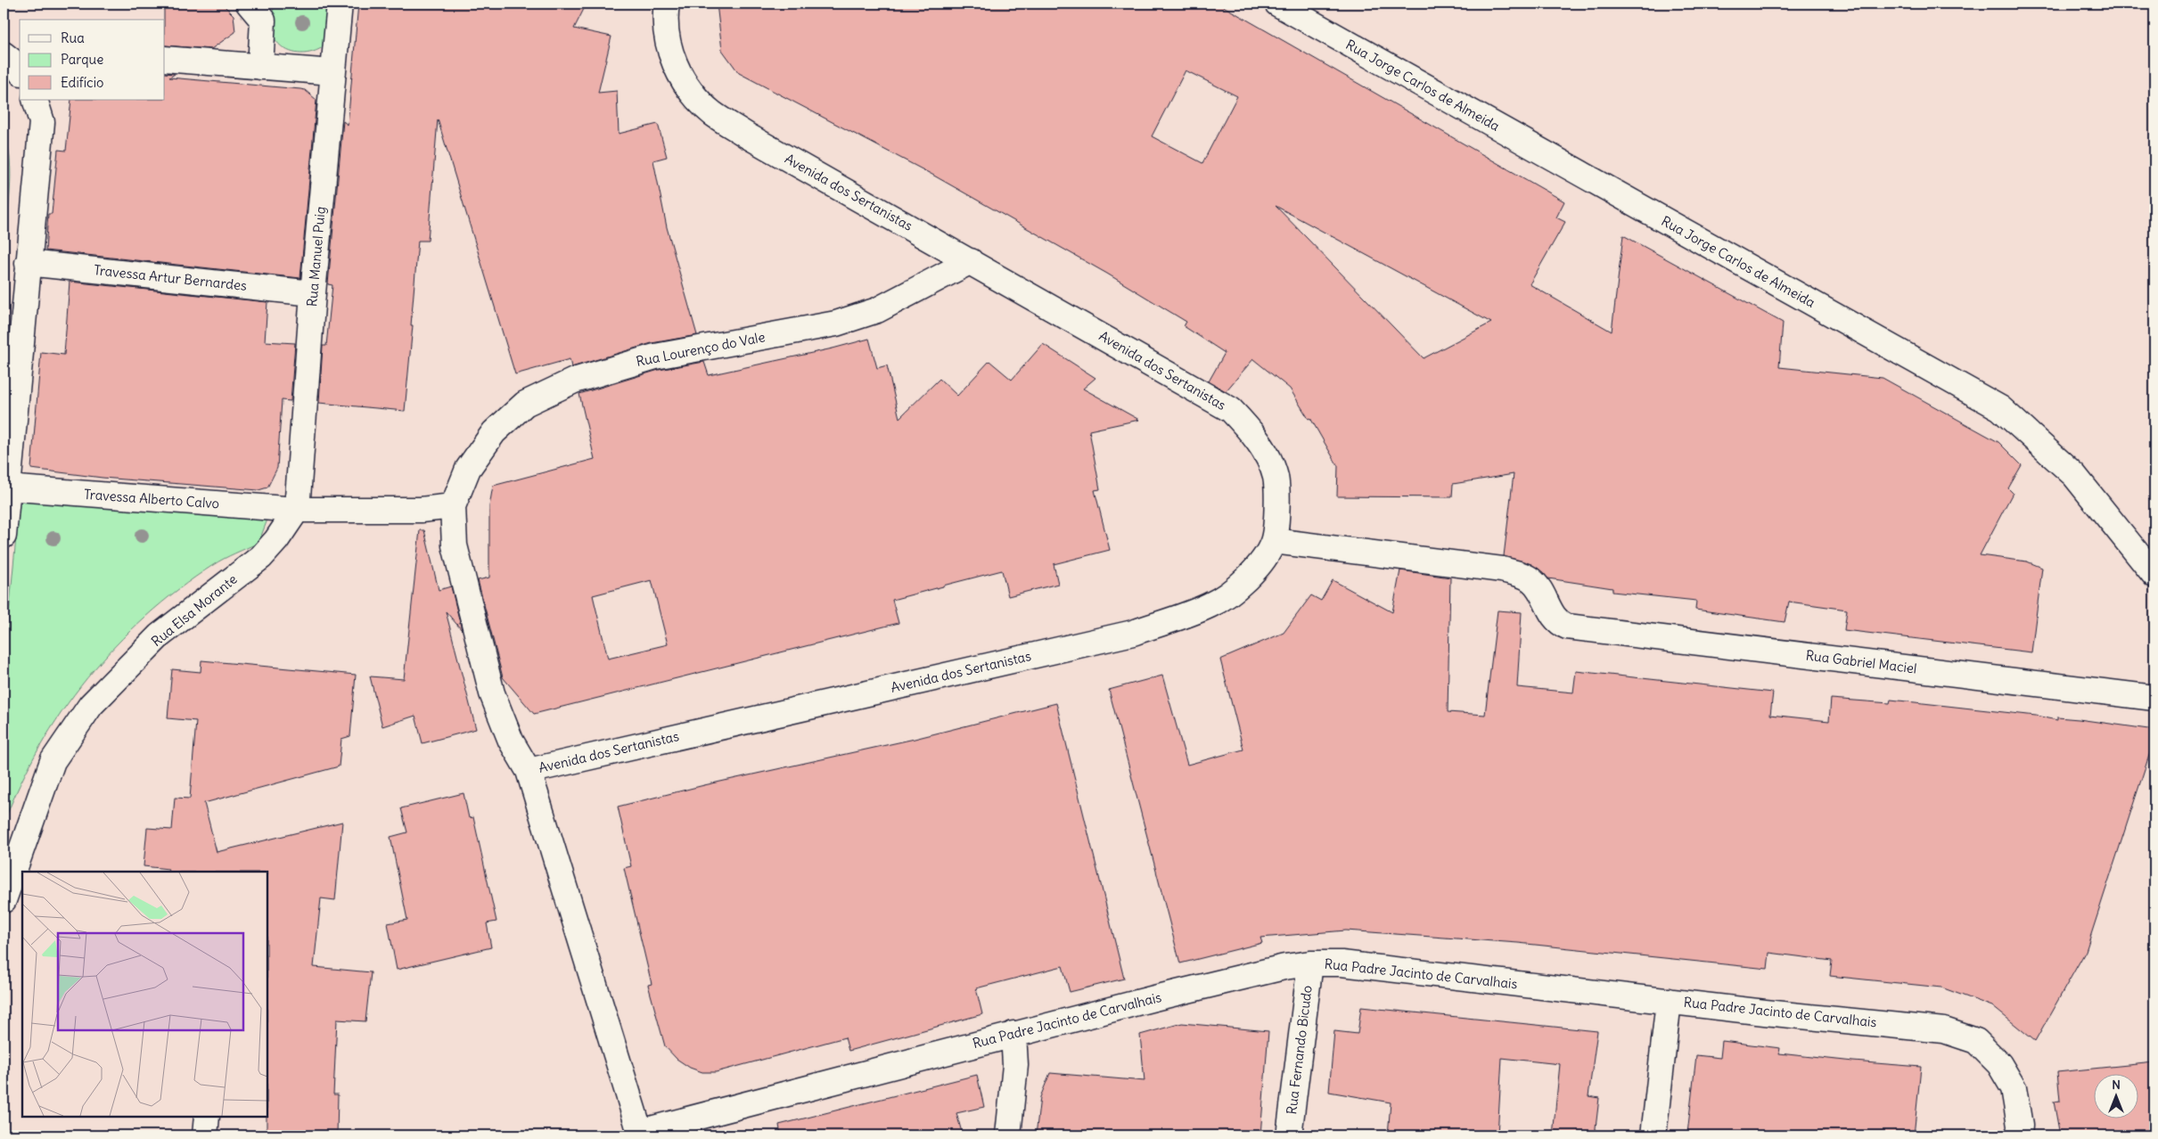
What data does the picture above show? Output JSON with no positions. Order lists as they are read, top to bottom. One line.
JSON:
{"streets":{"street":["Rua Jorge Carlos de Almeida","Avenida dos Sertanistas","Rua Manuel Puig","Travessa Artur Bernardes","Rua Lourenço do Vale","Travessa Alberto Calvo","Rua Elsa Morante","Rua Gabriel Maciel","Rua Padre Jacinto de Carvalhais","Rua Fernando Bicudo"]},"crossings":[["Avenida dos Sertanistas","Rua Lourenço do Vale"],["Avenida dos Sertanistas","Rua Gabriel Maciel"],["Avenida dos Sertanistas","Rua Padre Jacinto de Carvalhais"],["Rua Manuel Puig","Travessa Artur Bernardes"],["Rua Manuel Puig","Travessa Alberto Calvo"],["Rua Manuel Puig","Rua Elsa Morante"],["Travessa Alberto Calvo","Rua Elsa Morante"],["Rua Padre Jacinto de Carvalhais","Rua Fernando Bicudo"]],"legend":["Rua","Parque","Edifício"],"north":"top"}
